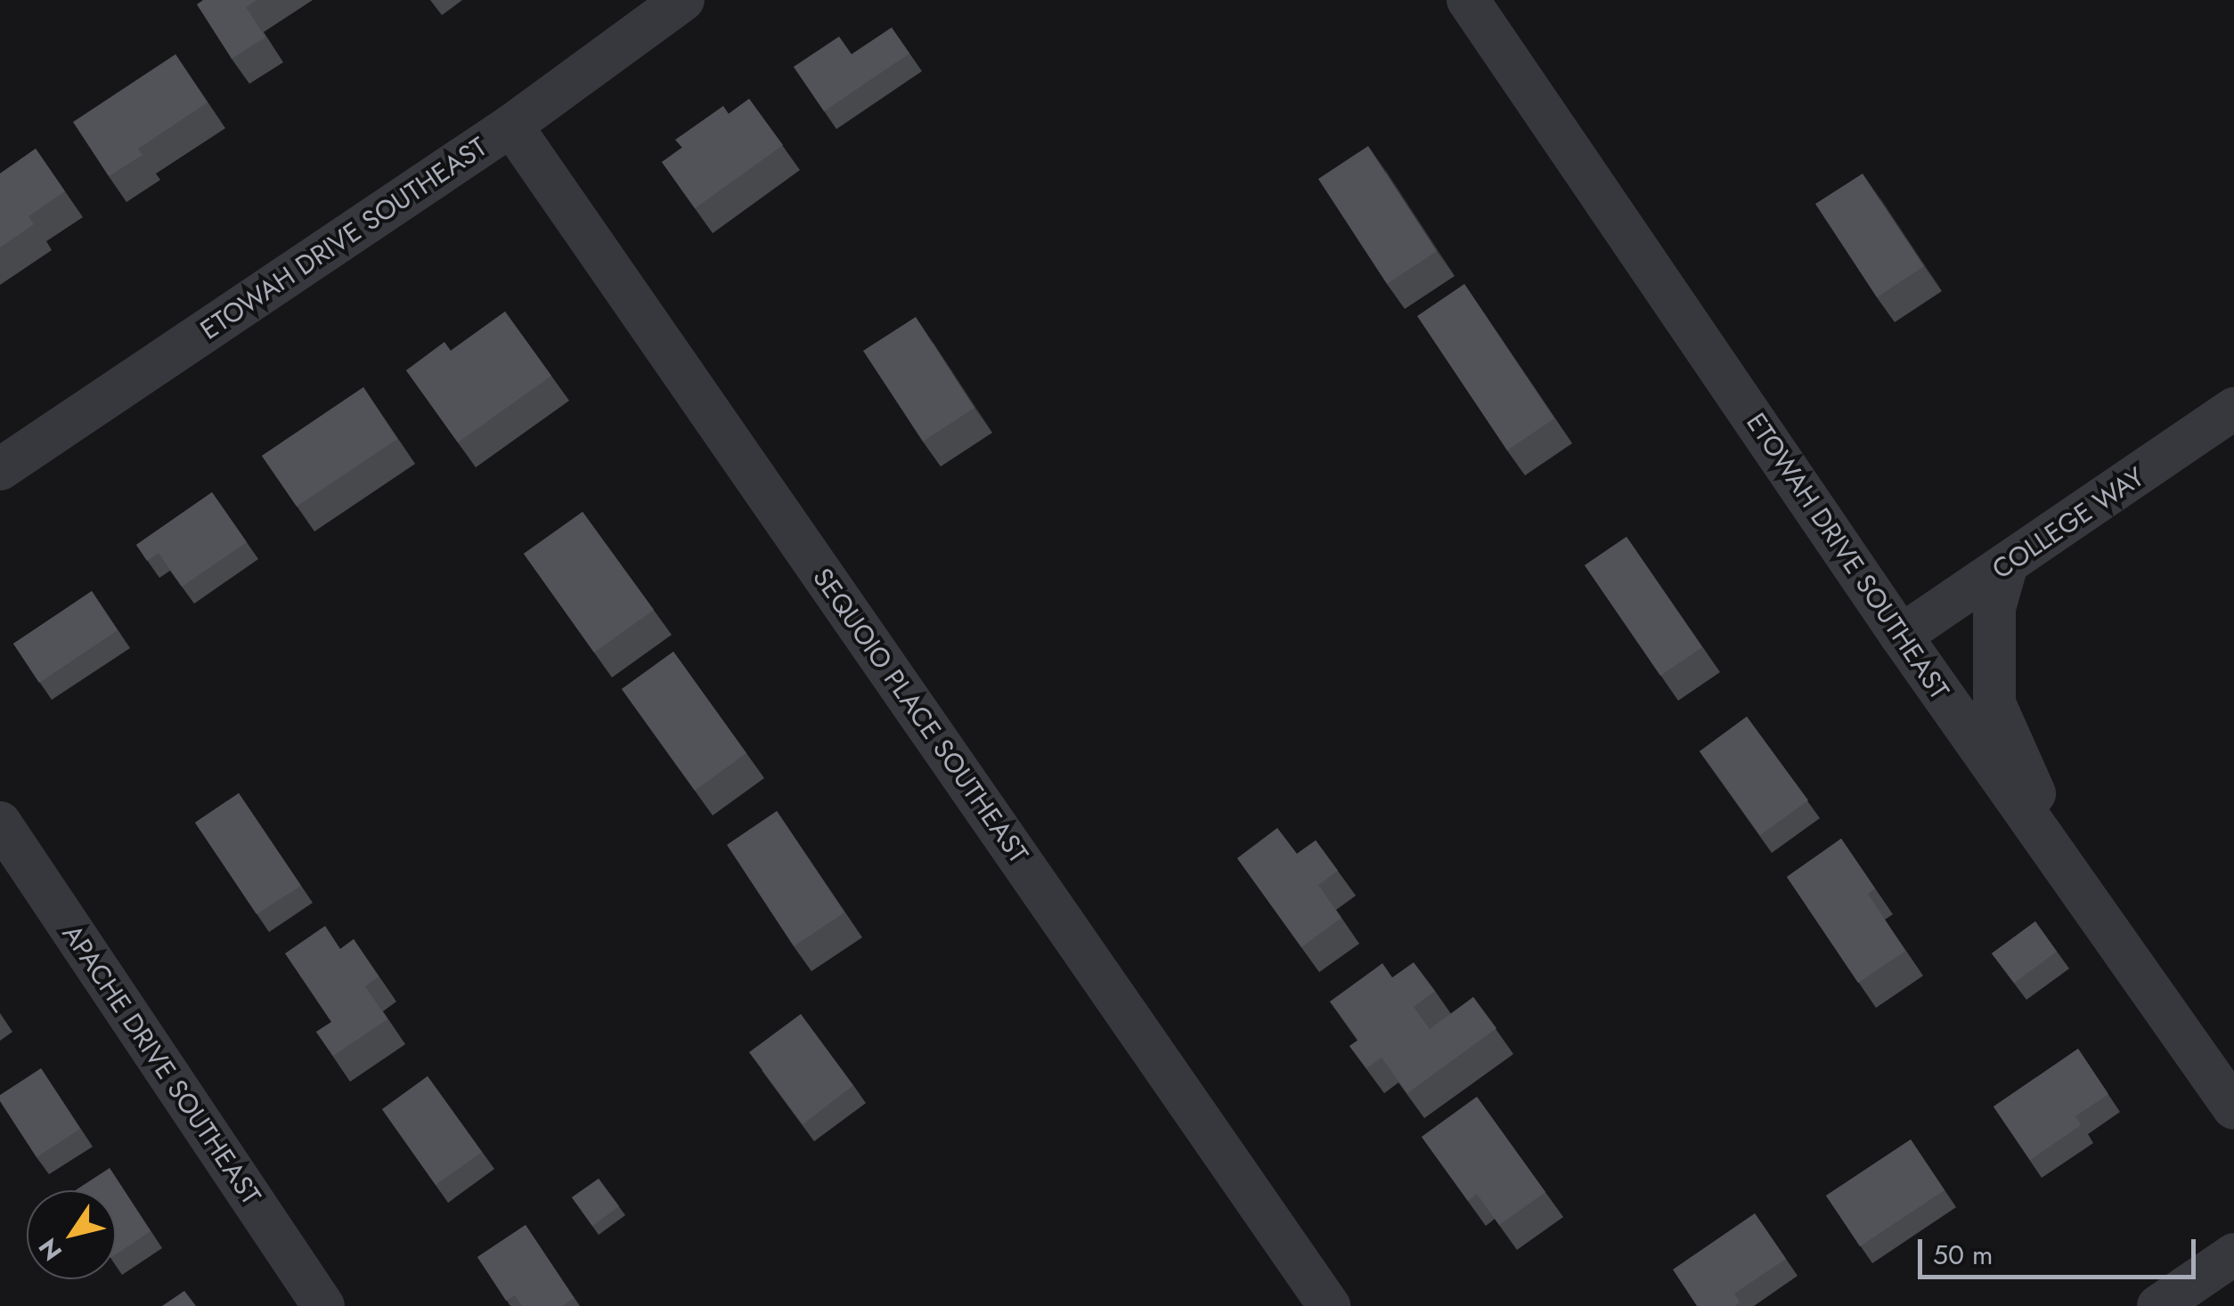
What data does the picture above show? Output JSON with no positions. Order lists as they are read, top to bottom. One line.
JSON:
{"streets":{"street":["ETOWAH DRIVE SOUTHEAST","COLLEGE WAY","SEQUOIO PLACE SOUTHEAST","APACHE DRIVE SOUTHEAST"]},"crossings":[["ETOWAH DRIVE SOUTHEAST","COLLEGE WAY"],["ETOWAH DRIVE SOUTHEAST","SEQUOIO PLACE SOUTHEAST"]],"scale_bar":"50 m","north":"bottom left"}
